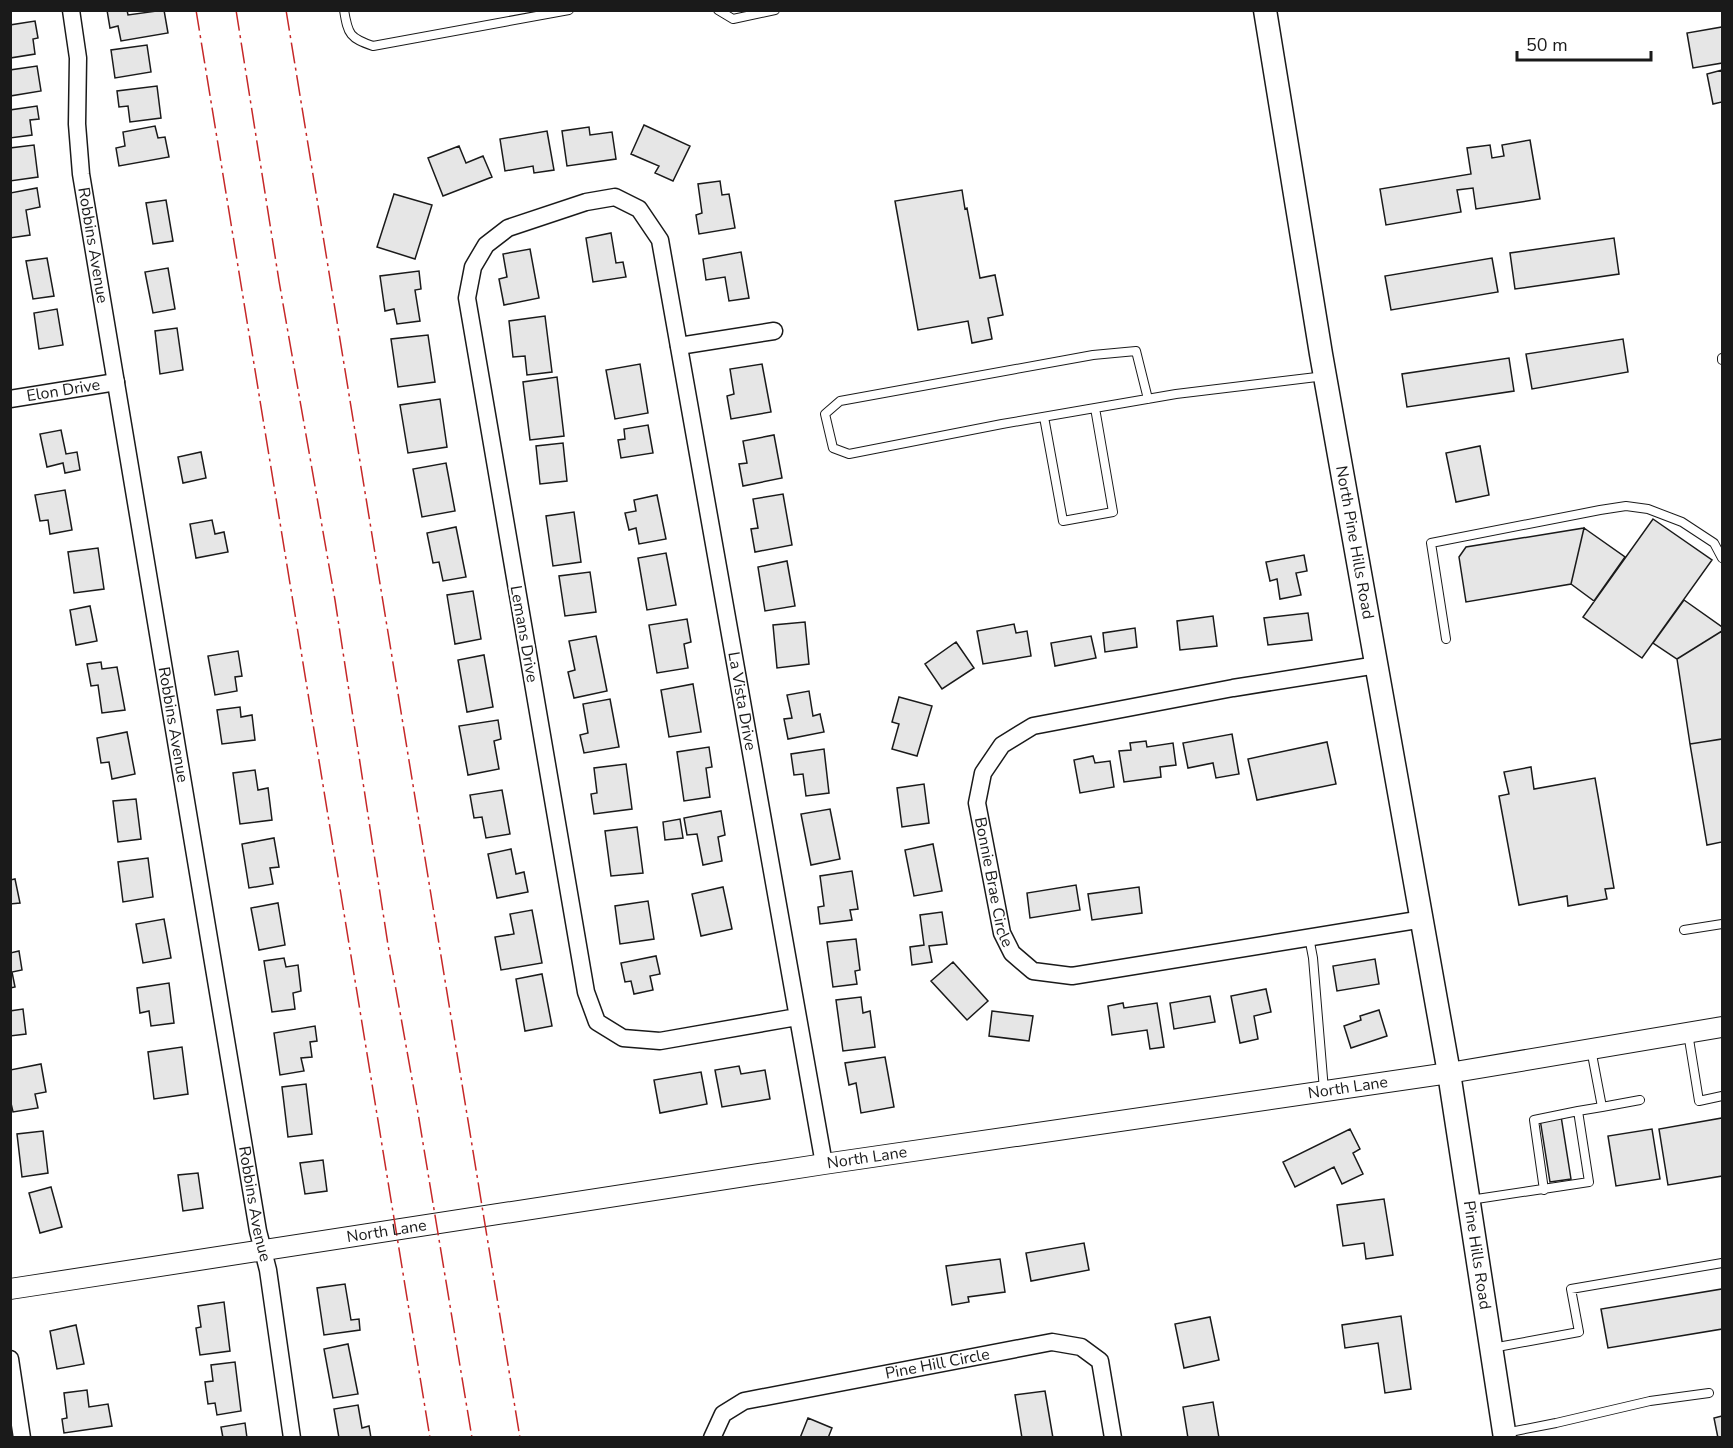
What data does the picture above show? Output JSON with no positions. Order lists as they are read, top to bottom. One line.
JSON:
{"streets":{"main road":["North Pine Hills Road","Pine Hills Road"],"street":["Robbins Avenue","Elon Drive","Lemans Drive","La Vista Drive","Bonnie Brae Circle","North Lane","Pine Hill Circle"]},"crossings":[["Robbins Avenue","Elon Drive"],["Robbins Avenue","North Lane"],["North Pine Hills Road","Bonnie Brae Circle"],["North Pine Hills Road","North Lane"],["North Pine Hills Road","Pine Hills Road"],["Lemans Drive","La Vista Drive"],["La Vista Drive","North Lane"],["North Lane","Pine Hills Road"]],"scale_bar":"50 m"}
